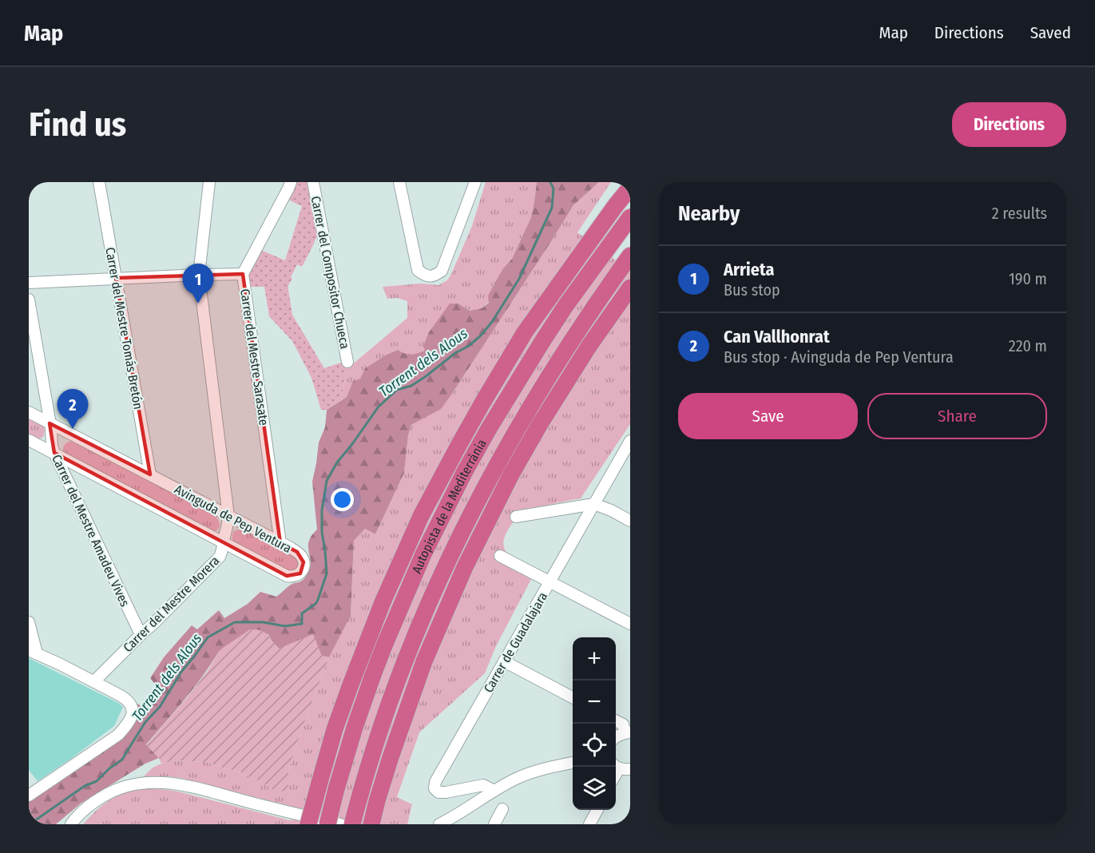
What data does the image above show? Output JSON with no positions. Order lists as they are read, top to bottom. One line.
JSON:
{"streets":{"highway":["Autopista de la Mediterrània"],"street":["Carrer del Compositor Chueca","Carrer del Mestre Tomás Bretón","Carrer del Mestre Sarasate","Avinguda de Pep Ventura","Carrer del Mestre Amadeu Vives","Carrer del Mestre Morera","Carrer de Guadalajara"]},"crossings":[["Carrer del Mestre Tomás Bretón","Avinguda de Pep Ventura"],["Carrer del Mestre Sarasate","Avinguda de Pep Ventura"],["Avinguda de Pep Ventura","Carrer del Mestre Amadeu Vives"],["Avinguda de Pep Ventura","Carrer del Mestre Morera"],["Carrer del Mestre Amadeu Vives","Carrer del Mestre Morera"]],"water":["Torrent dels Alous"],"page":{"header":"Map","nav":["Map","Directions","Saved"],"buttons":["Directions",["Save","Share"]],"title":"Find us","heading":["Nearby","2 results"],"list":[{"mark":"1","name":"Arrieta","note":"Bus stop","value":"190 m"},{"mark":"2","name":"Can Vallhonrat","note":"Bus stop · Avinguda de Pep Ventura","value":"220 m"}],"pins":["1","2"],"map_buttons":["+","−"]}}
